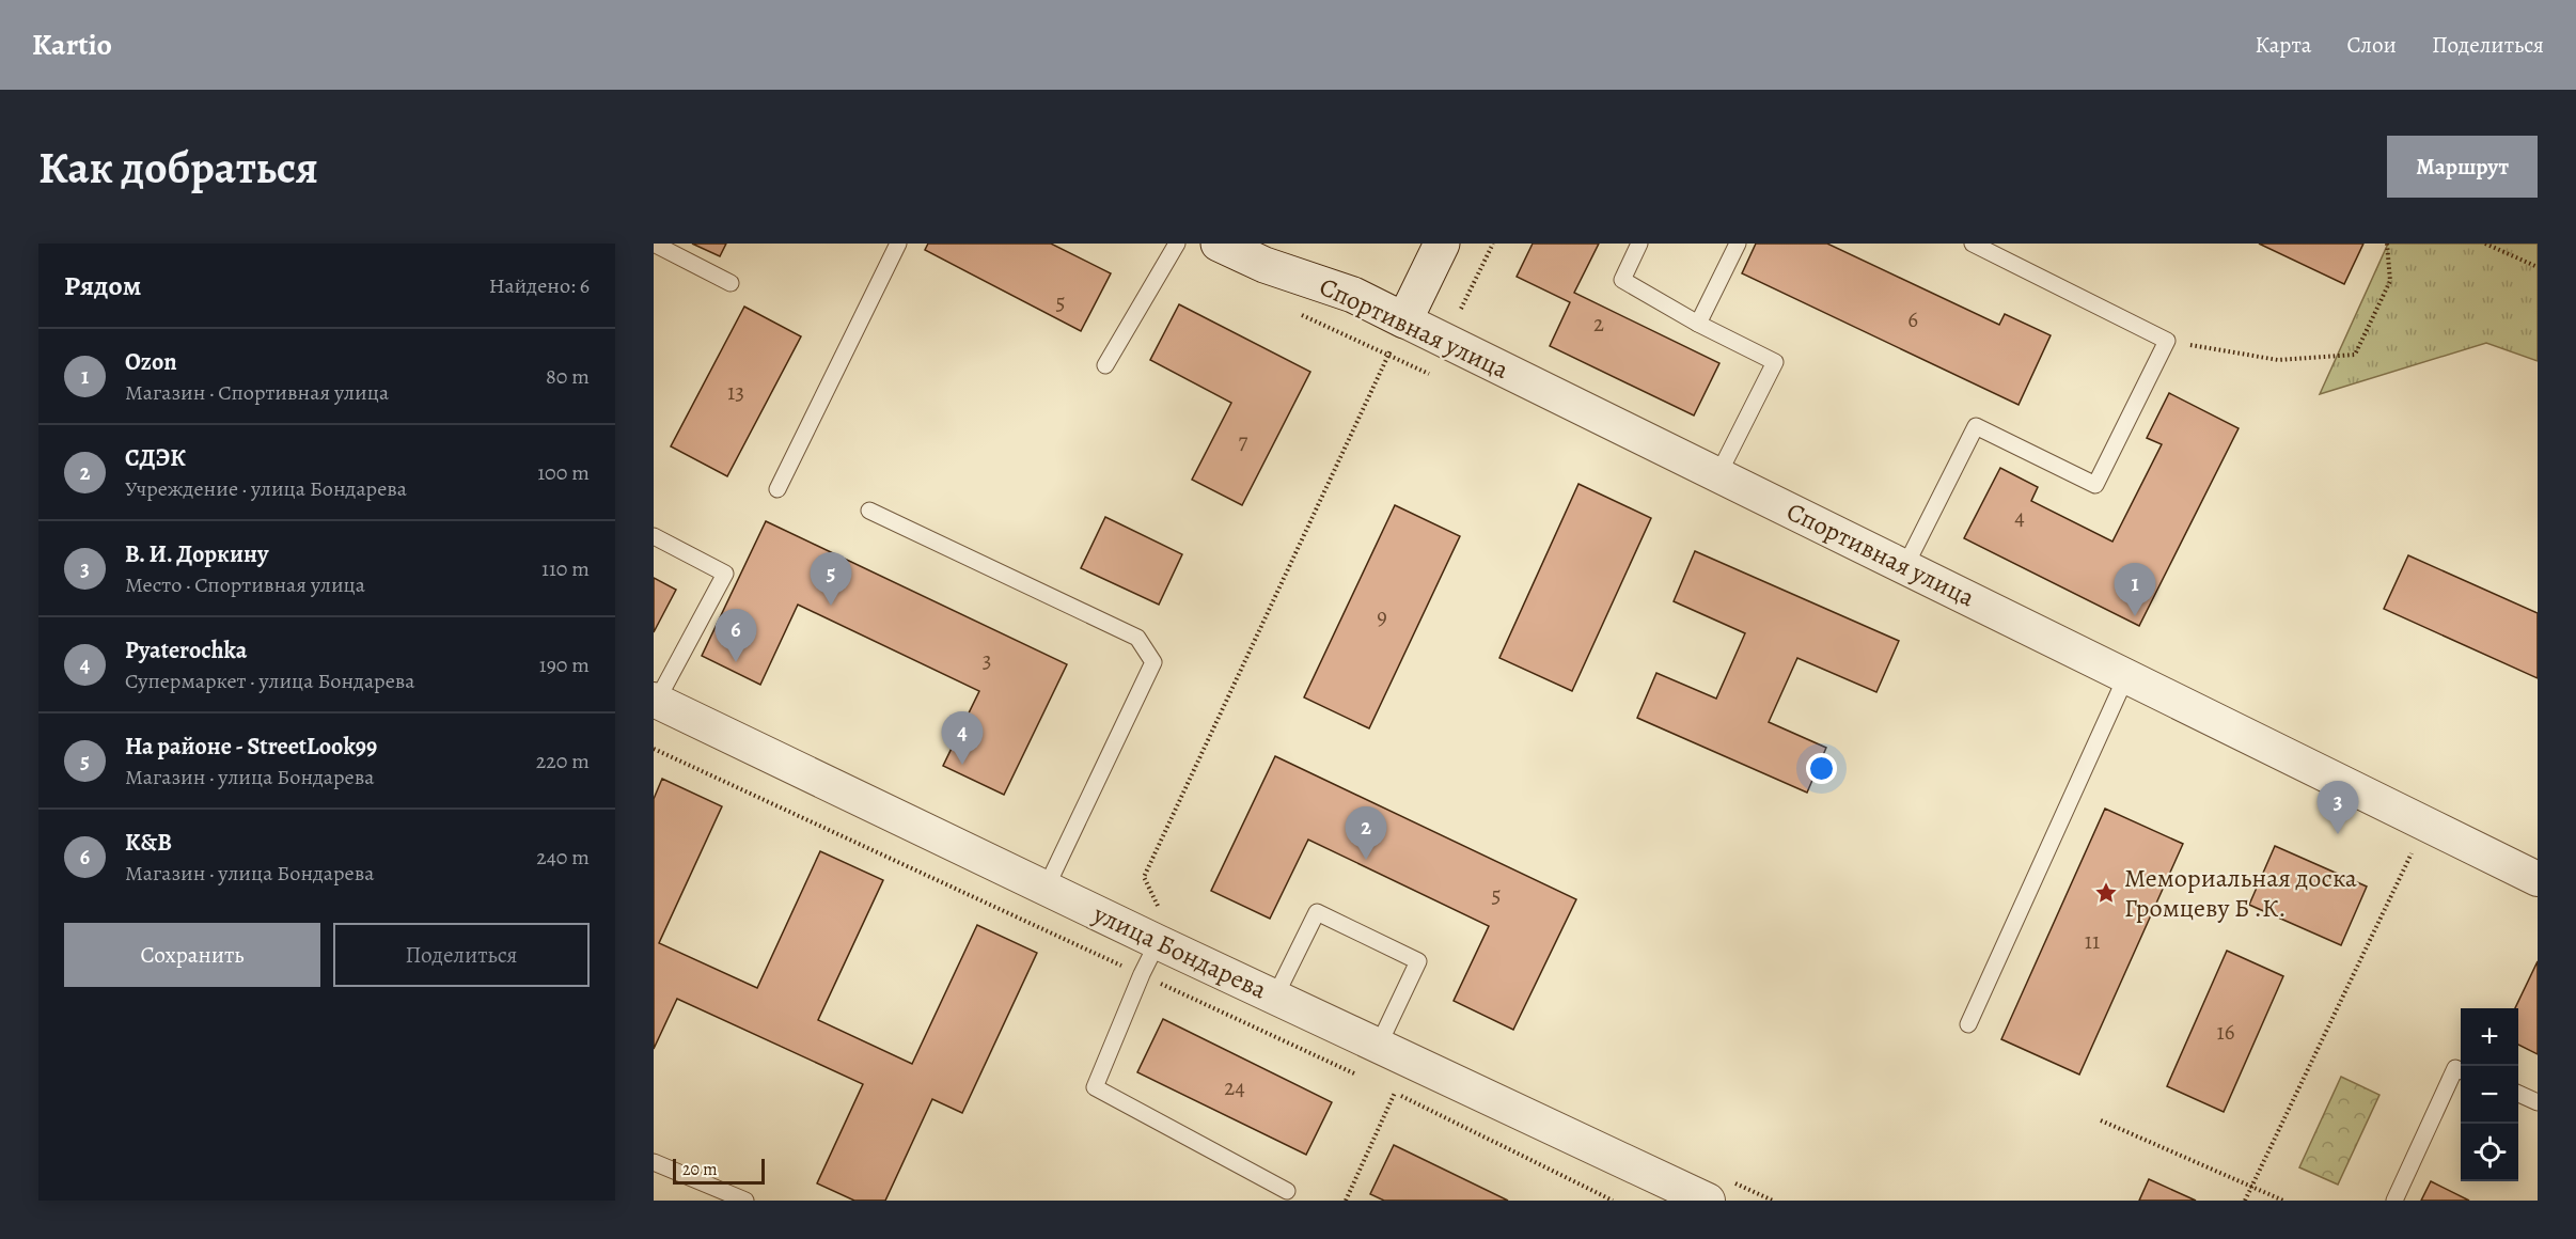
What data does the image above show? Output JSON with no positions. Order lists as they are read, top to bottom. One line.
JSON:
{"streets":{"street":["Спортивная улица","улица Бондарева"]},"places":{"place":["Мемориальная доска Громцеву Б .К."]},"house_numbers":["5","6","2","13","7","4","9","3","5","11","16","24"],"scale_bar":"20 m","page":{"header":"Kartio","nav":["Карта","Слои","Поделиться"],"buttons":["Маршрут",["Сохранить","Поделиться"]],"title":"Как добраться","heading":["Рядом","Найдено: 6"],"list":[{"mark":"1","name":"Ozon","note":"Магазин · Спортивная улица","value":"80 m"},{"mark":"2","name":"СДЭК","note":"Учреждение · улица Бондарева","value":"100 m"},{"mark":"3","name":"В. И. Доркину","note":"Место · Спортивная улица","value":"110 m"},{"mark":"4","name":"Pyaterochka","note":"Супермаркет · улица Бондарева","value":"190 m"},{"mark":"5","name":"На районе - StreetLook99","note":"Магазин · улица Бондарева","value":"220 m"},{"mark":"6","name":"K&B","note":"Магазин · улица Бондарева","value":"240 m"}],"pins":["5","1","6","4","3","2"],"map_buttons":["+","−"],"scale":"20 m"}}
